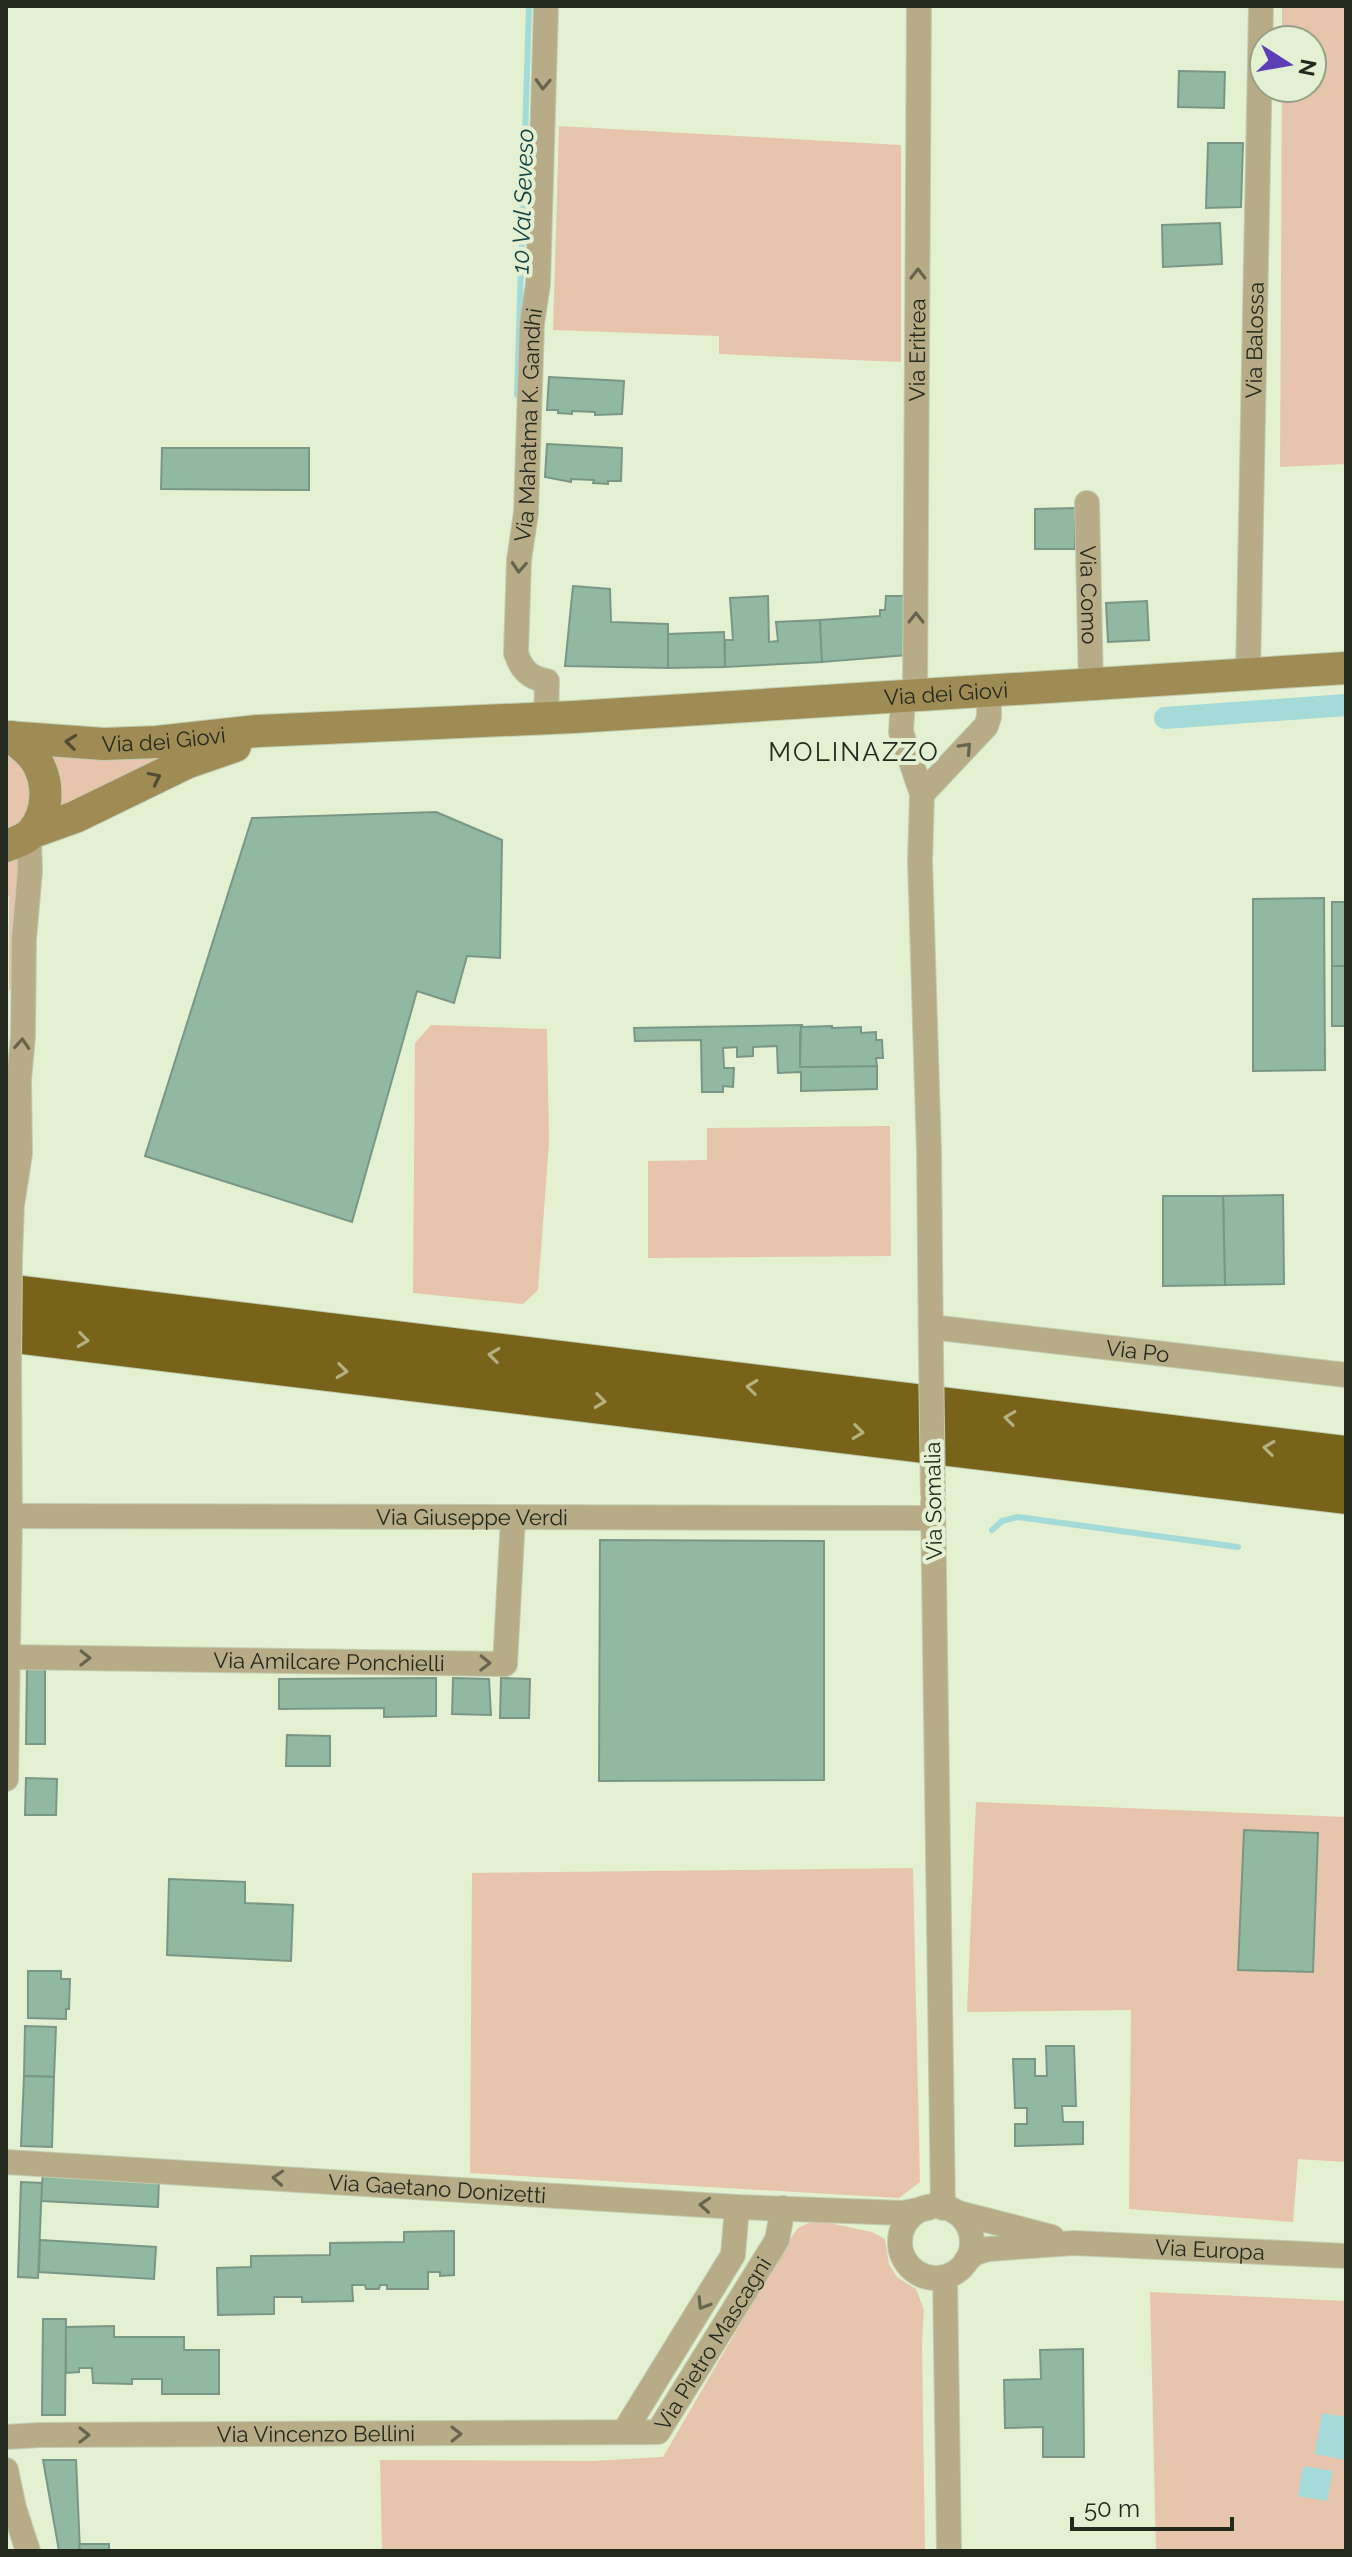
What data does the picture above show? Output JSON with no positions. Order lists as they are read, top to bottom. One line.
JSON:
{"streets":{"main road":["Via dei Giovi"],"street":["Via Balossa","Via Eritrea","Via Mahatma K. Gandhi","Via Como","Via Po","Via Somalia","Via Giuseppe Verdi","Via Amilcare Ponchielli","Via Gaetano Donizetti","Via Europa","Via Pietro Mascagni","Via Vincenzo Bellini"]},"crossings":[["Via Balossa","Via dei Giovi"],["Via Eritrea","Via dei Giovi"],["Via Eritrea","Via Somalia"],["Via Mahatma K. Gandhi","Via dei Giovi"],["Via Como","Via dei Giovi"],["Via dei Giovi","Via Somalia"],["Via Po","Via Somalia"],["Via Somalia","Via Giuseppe Verdi"],["Via Somalia","Via Gaetano Donizetti"],["Via Somalia","Via Europa"],["Via Giuseppe Verdi","Via Amilcare Ponchielli"],["Via Gaetano Donizetti","Via Europa"],["Via Gaetano Donizetti","Via Pietro Mascagni"],["Via Pietro Mascagni","Via Vincenzo Bellini"]],"one_way":["Via Eritrea","Via Mahatma K. Gandhi","Via Amilcare Ponchielli","Via Gaetano Donizetti","Via Vincenzo Bellini"],"districts":["MOLINAZZO"],"water":["10 Val Seveso"],"scale_bar":"50 m","north":"right"}
